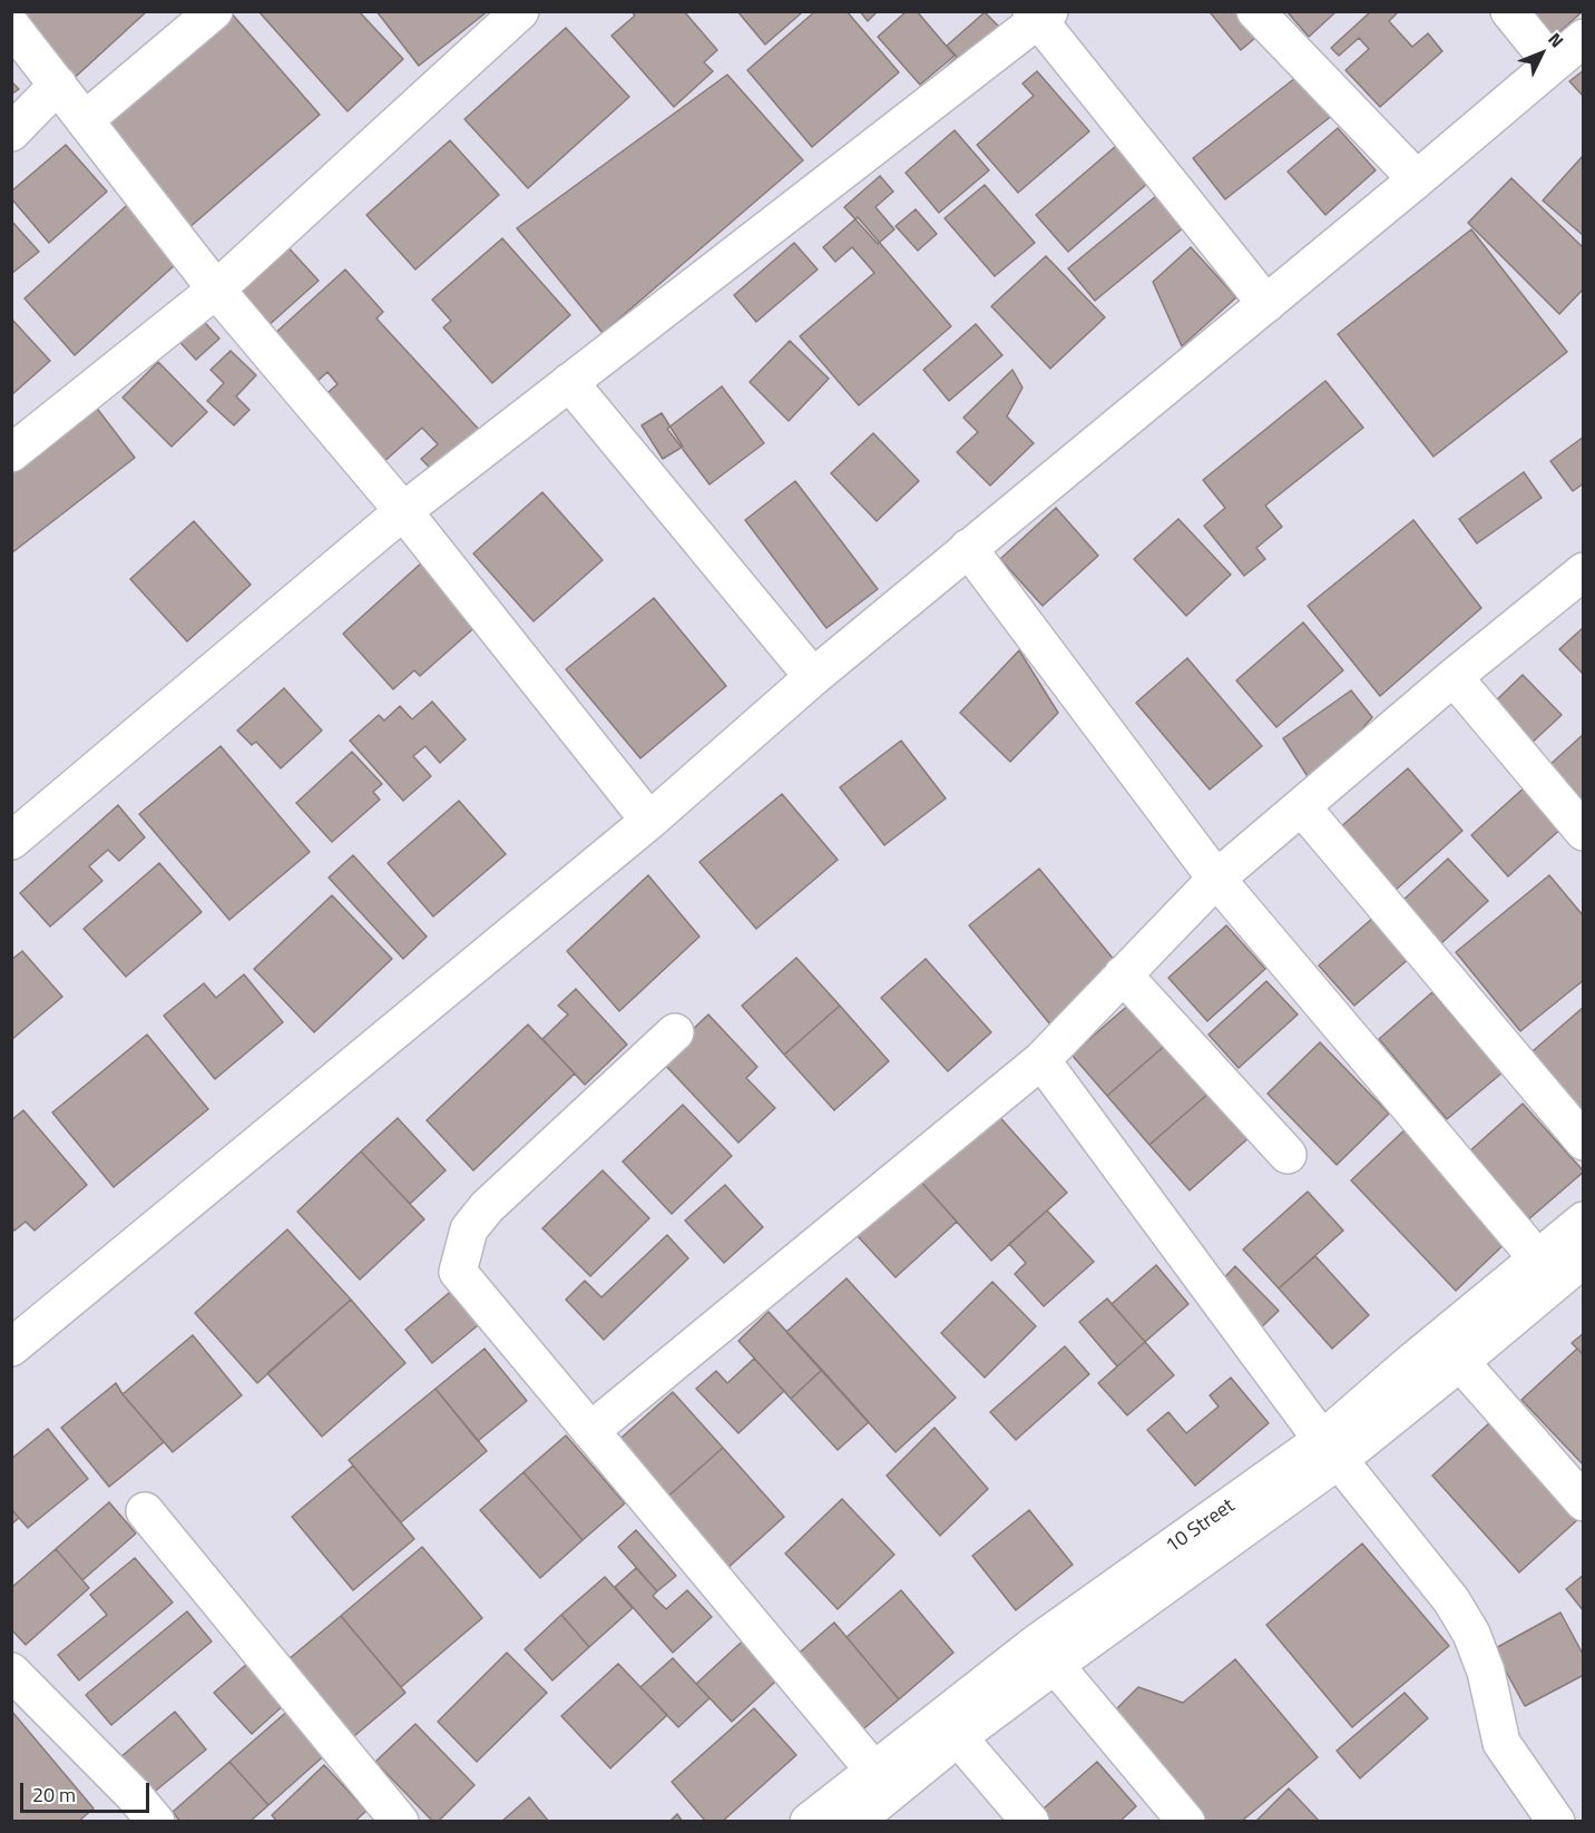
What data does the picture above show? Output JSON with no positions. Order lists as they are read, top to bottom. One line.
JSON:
{"streets":{"street":["10 Street"]},"scale_bar":"20 m","north":"top right"}
